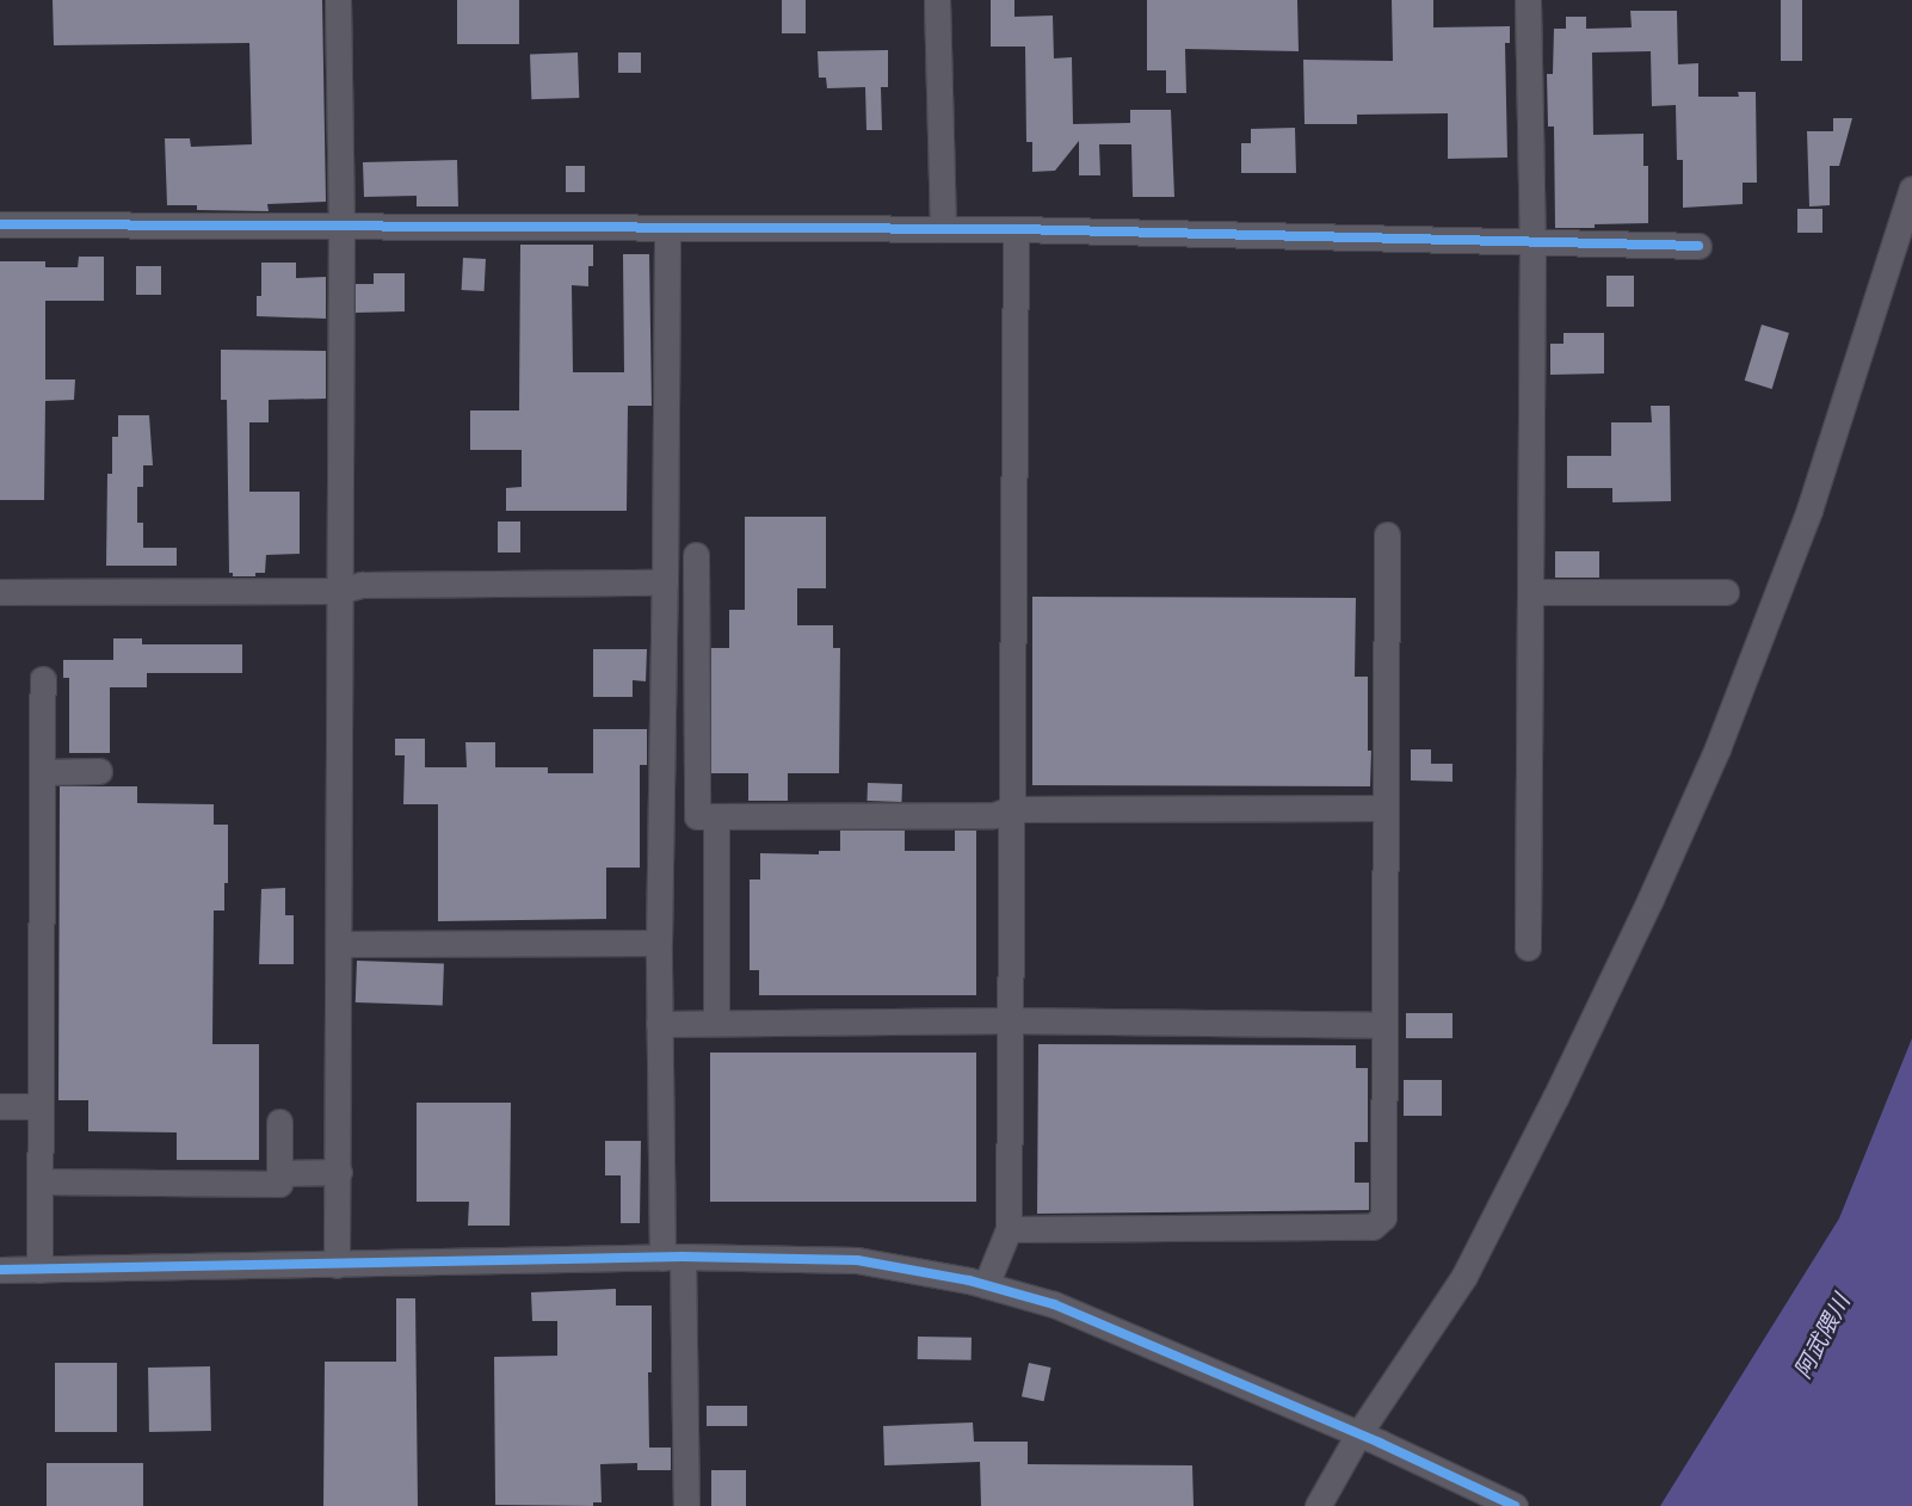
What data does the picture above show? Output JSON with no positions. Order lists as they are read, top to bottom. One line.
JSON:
{"water":["阿武隈川"]}
